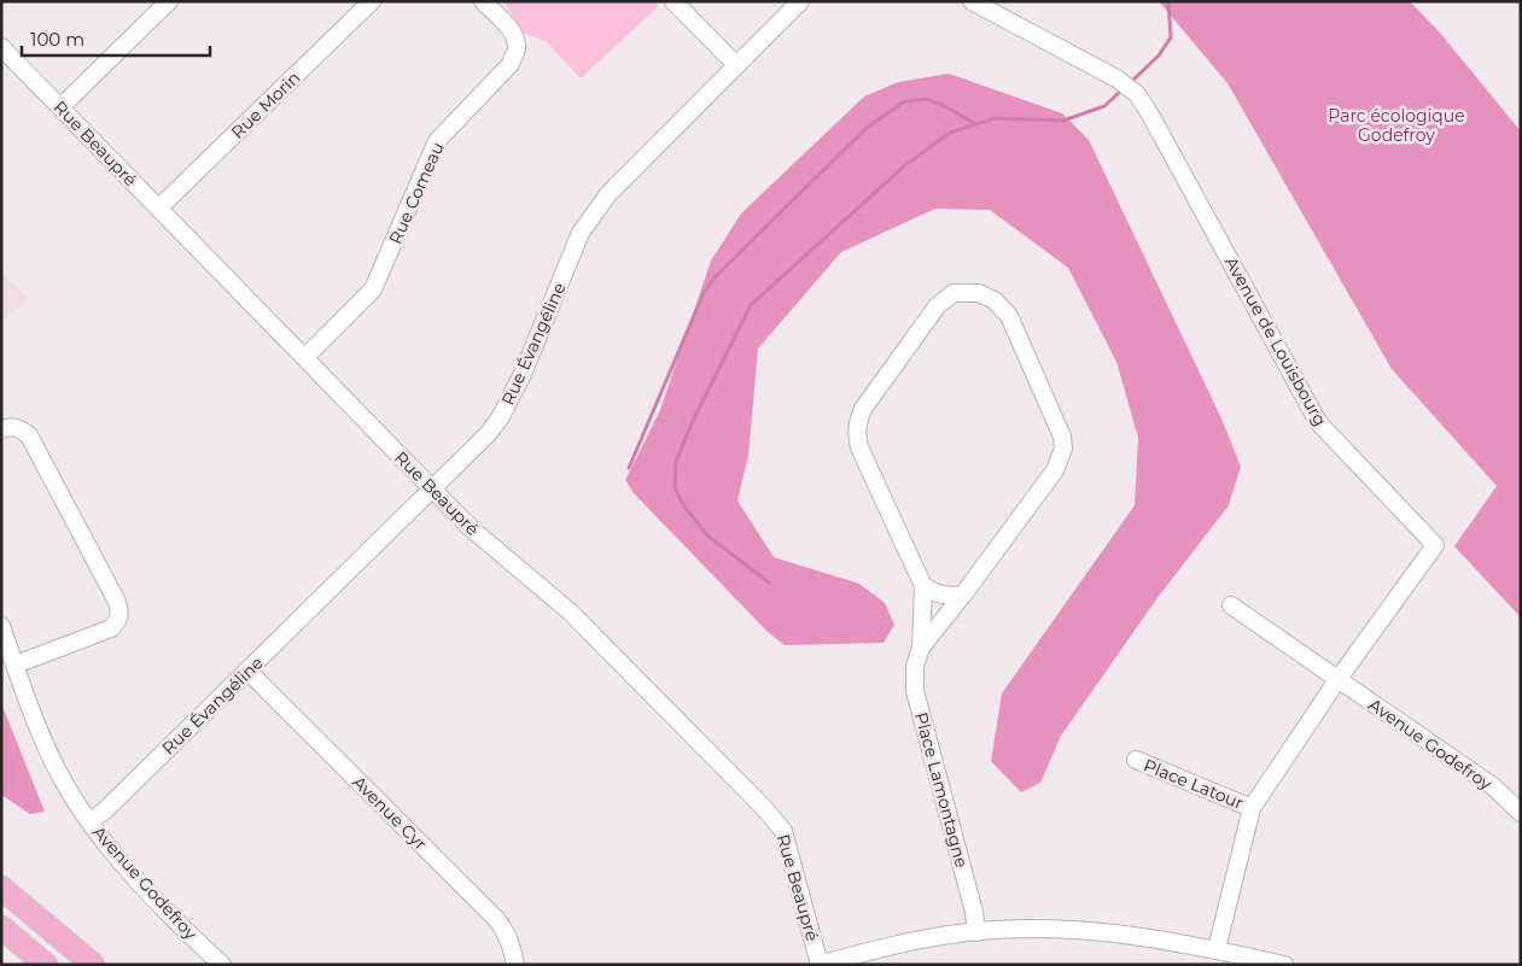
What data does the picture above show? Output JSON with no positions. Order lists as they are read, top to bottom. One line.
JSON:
{"streets":{"street":["Rue Morin","Rue Beaupré","Rue Comeau","Avenue de Louisbourg","Rue Évangéline","Avenue Godefroy","Place Latour","Place Lamontagne","Avenue Cyr"]},"crossings":[["Rue Morin","Rue Beaupré"],["Rue Beaupré","Rue Comeau"],["Rue Beaupré","Rue Évangéline"],["Avenue de Louisbourg","Avenue Godefroy"],["Avenue de Louisbourg","Place Latour"],["Rue Évangéline","Avenue Godefroy"],["Rue Évangéline","Avenue Cyr"]],"parks":["Parc écologique Godefroy"],"scale_bar":"100 m"}
